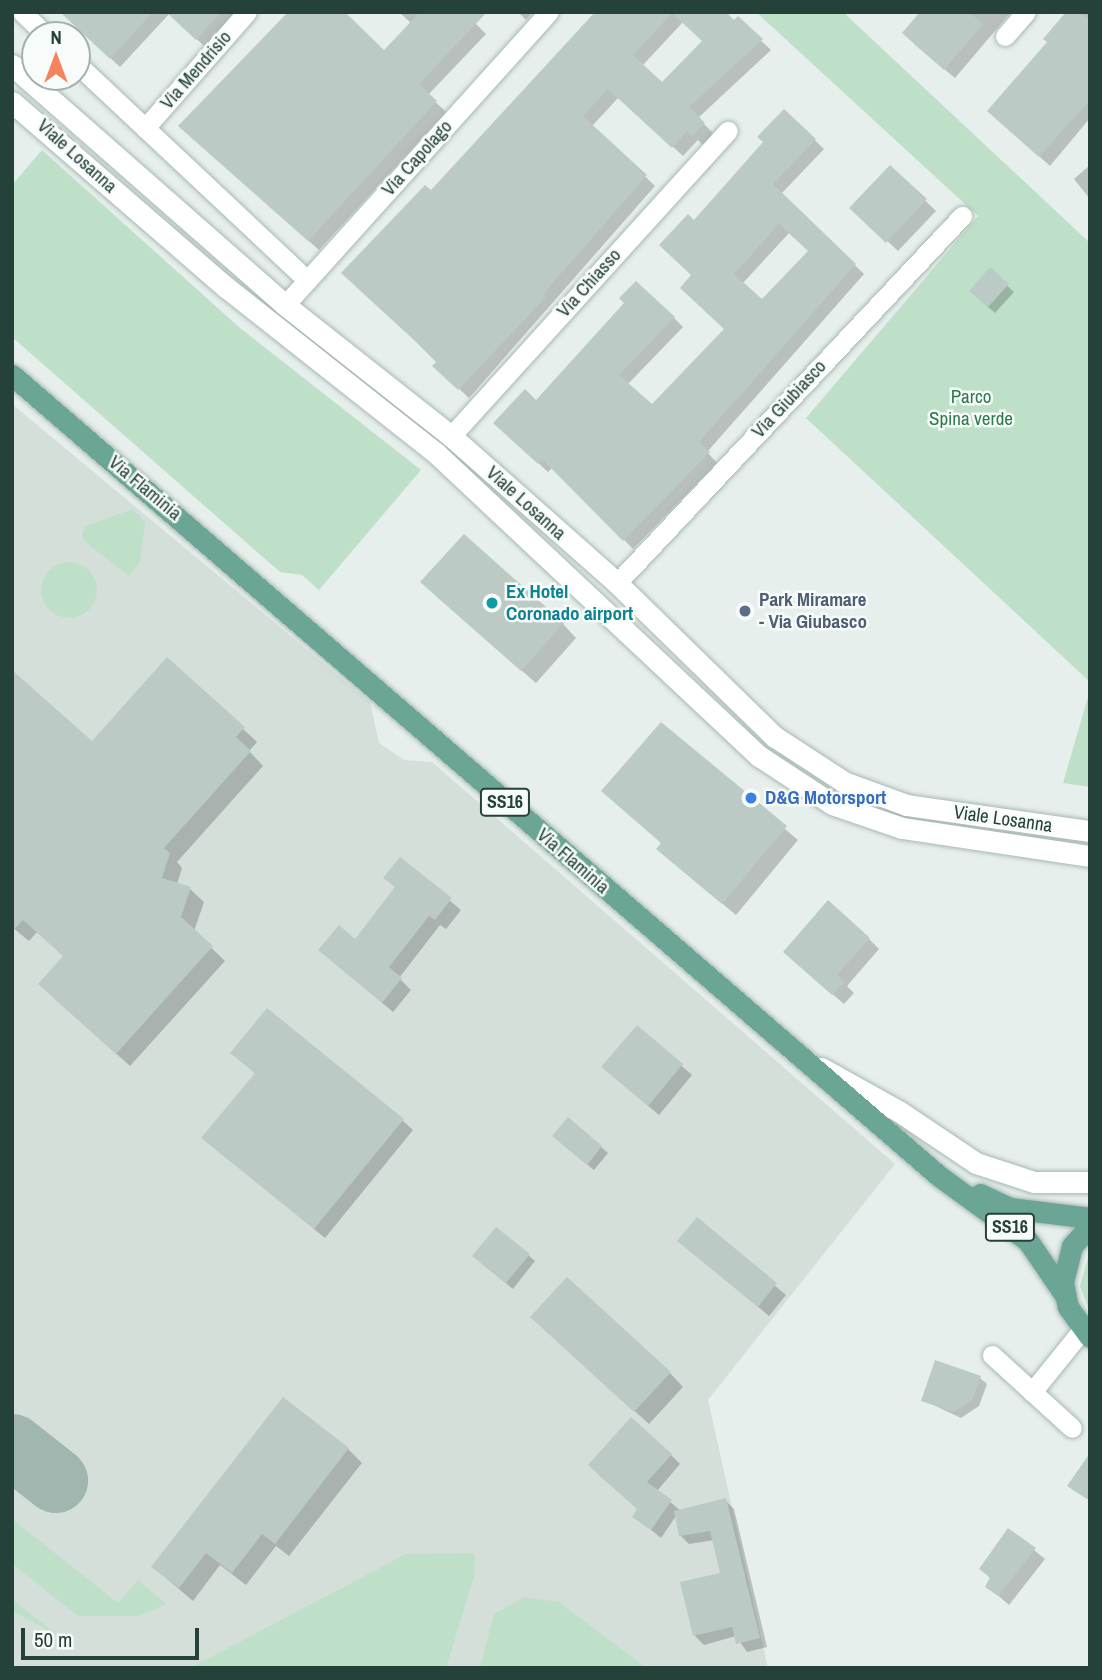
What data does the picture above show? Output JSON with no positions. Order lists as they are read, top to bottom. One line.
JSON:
{"streets":{"main road":["Viale Losanna","Via Flaminia","SS16"],"street":["Via Mendrisio","Via Capolago","Via Chiasso","Via Giubiasco"]},"crossings":[["Viale Losanna","Via Capolago"],["Viale Losanna","Via Chiasso"],["Viale Losanna","Via Giubiasco"]],"parks":["Parco Spina verde"],"places":["Ex Hotel Coronado airport","Park Miramare - Via Giubasco","D&G Motorsport"],"scale_bar":"50 m","north":"top"}
